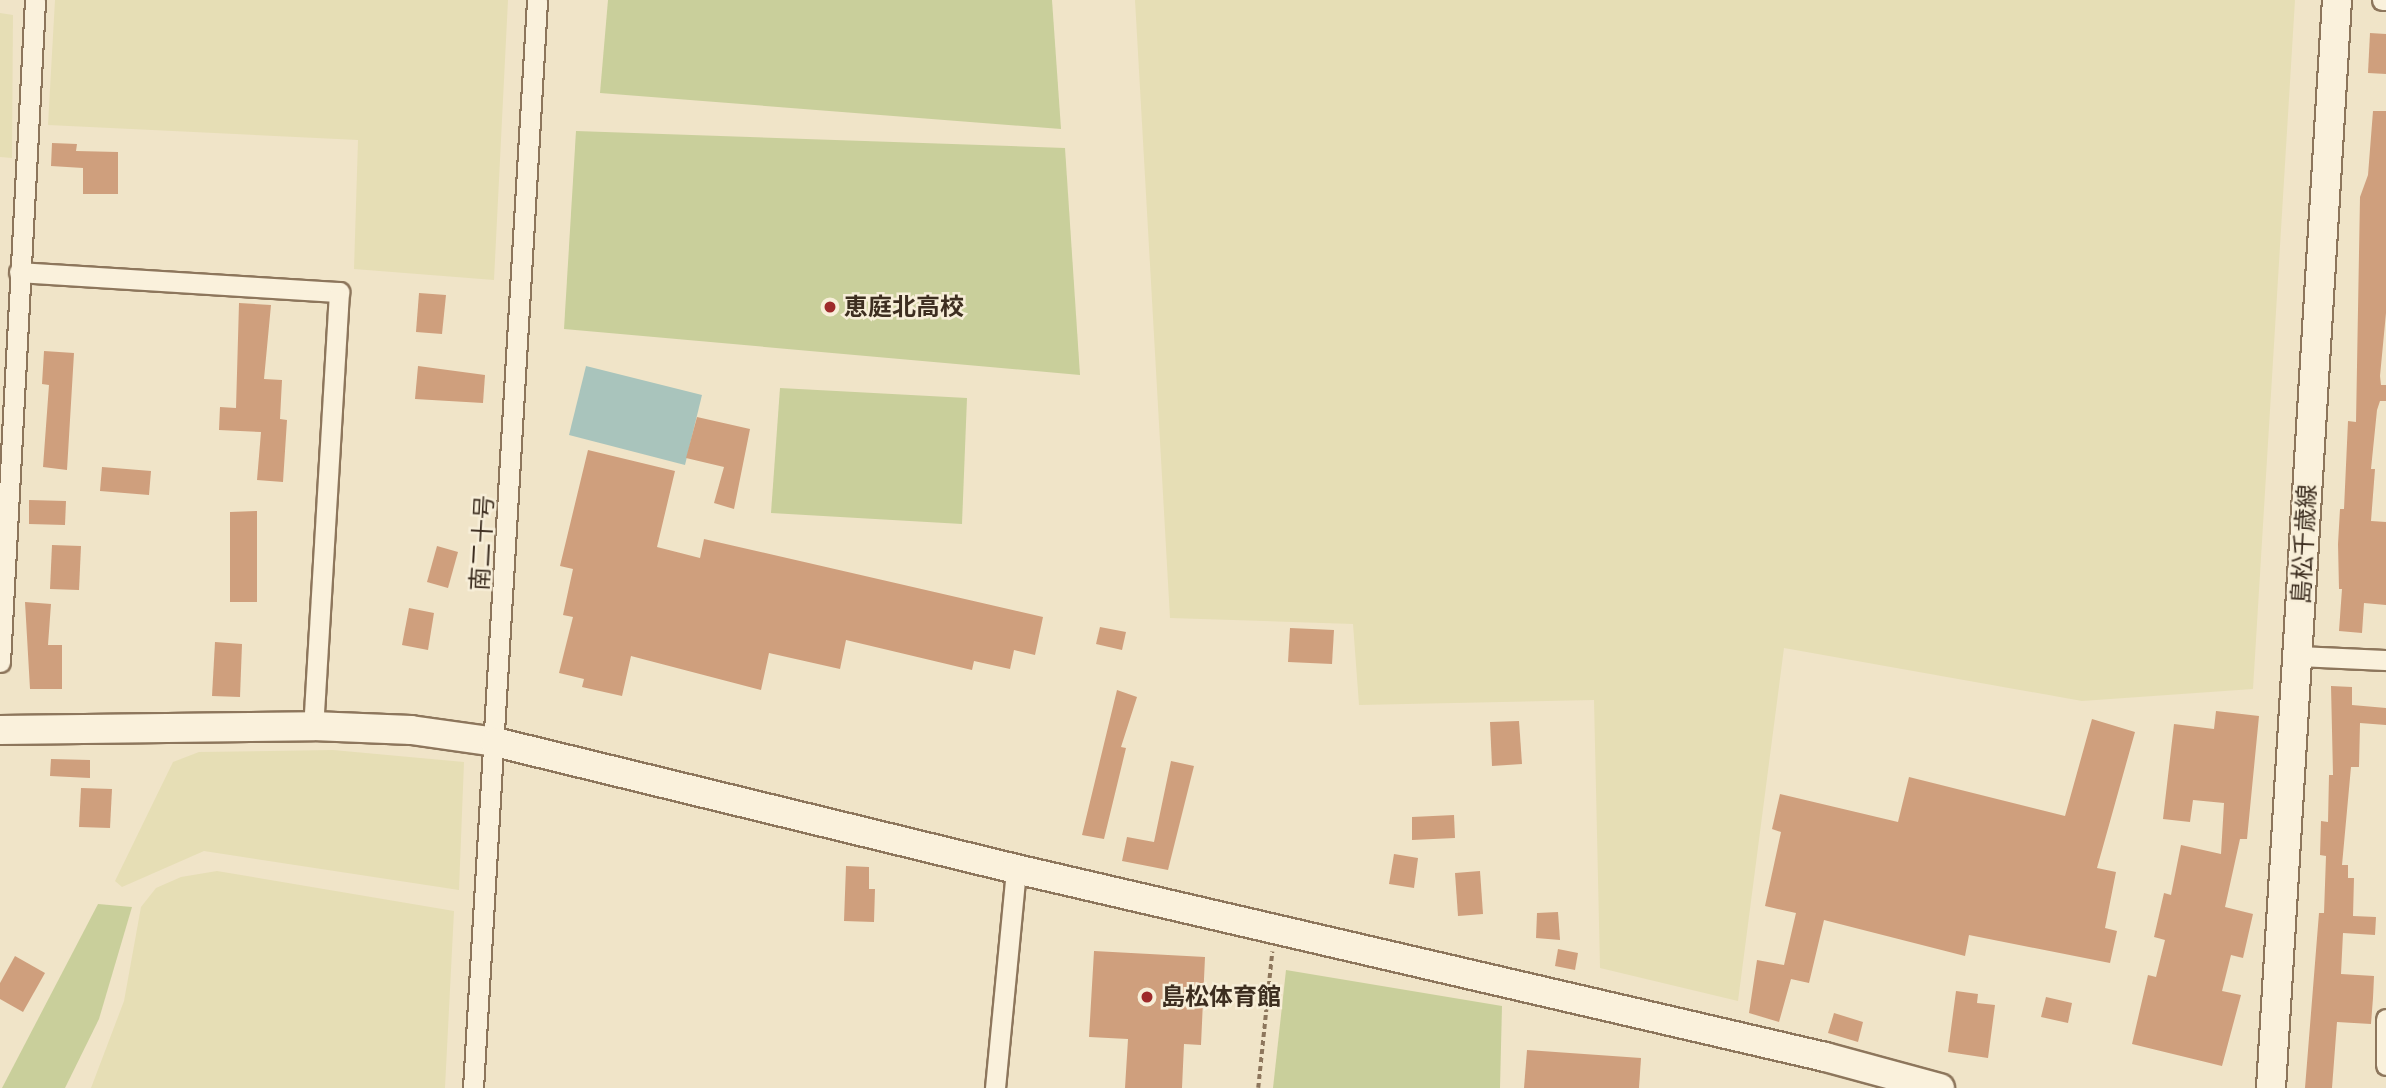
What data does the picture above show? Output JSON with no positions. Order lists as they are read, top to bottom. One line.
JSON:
{"streets":{"street":["南二十号","島松千歳線"]},"places":["恵庭北高校","島松体育館"]}
